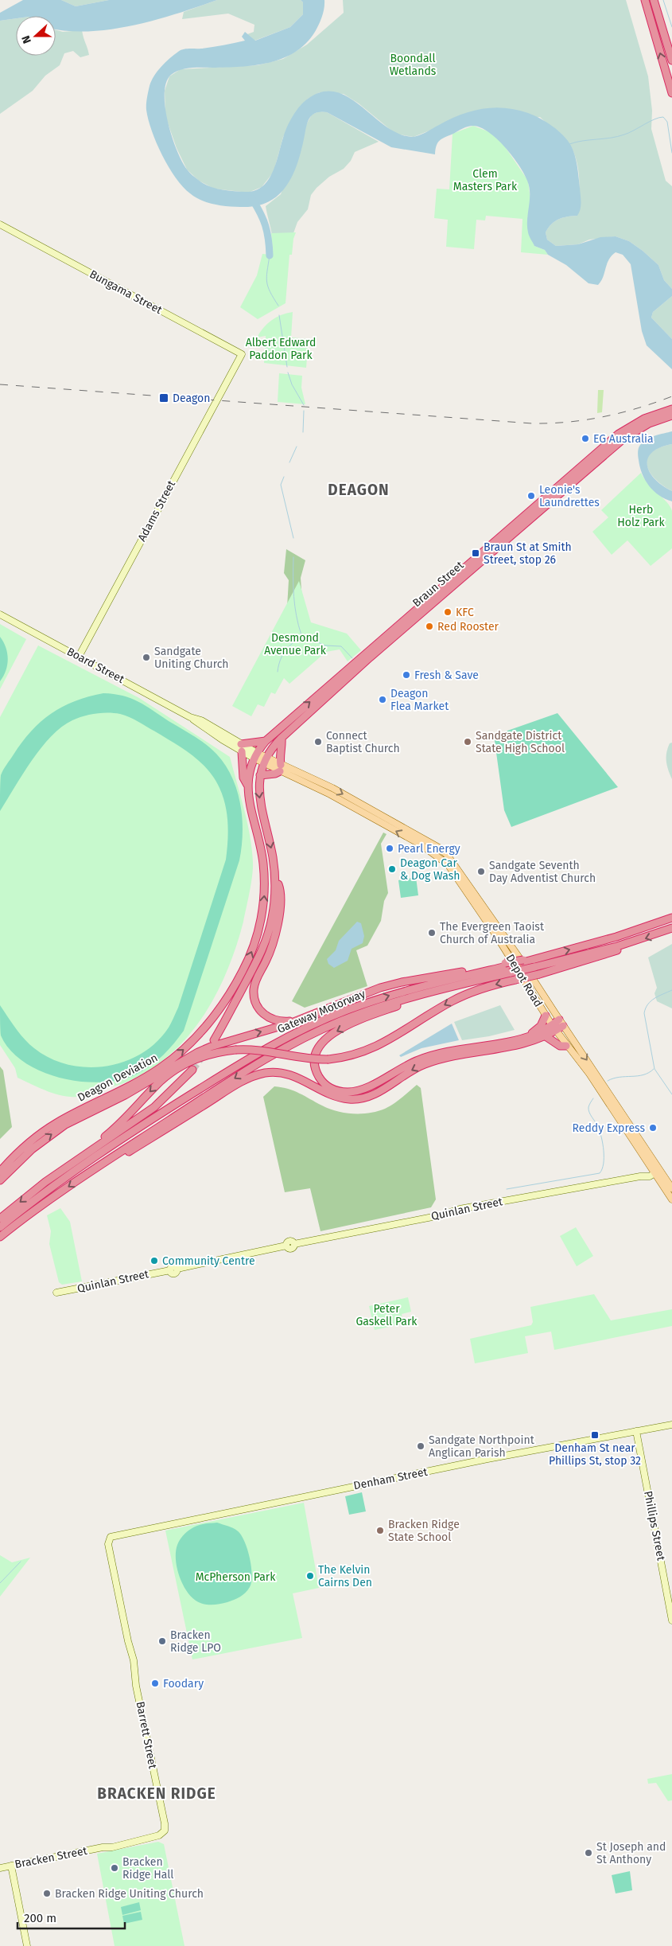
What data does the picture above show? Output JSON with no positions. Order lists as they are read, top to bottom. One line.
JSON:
{"streets":{"highway":["Braun Street","Gateway Motorway","Deagon Deviation"],"main road":["Depot Road"],"street":["Bungama Street","Adams Street","Board Street","Quinlan Street","Denham Street","Phillips Street","Barrett Street","Bracken Street"]},"crossings":[["Bungama Street","Adams Street"],["Adams Street","Board Street"],["Braun Street","Board Street"],["Braun Street","Depot Road"],["Braun Street","Deagon Deviation"],["Board Street","Depot Road"],["Board Street","Deagon Deviation"],["Depot Road","Deagon Deviation"],["Depot Road","Quinlan Street"],["Denham Street","Phillips Street"],["Denham Street","Barrett Street"],["Barrett Street","Bracken Street"]],"districts":["DEAGON","BRACKEN RIDGE"],"parks":["Boondall Wetlands","Clem Masters Park","Albert Edward Paddon Park","Herb Holz Park","Desmond Avenue Park","Peter Gaskell Park","McPherson Park"],"places":{"transit":["Deagon","Braun St at Smith Street, stop 26","Denham St near Phillips St, stop 32"],"other":["EG Australia","Leonie's Laundrettes","KFC","Red Rooster","Sandgate Uniting Church","Fresh & Save","Deagon Flea Market","Connect Baptist Church","Sandgate District State High School","Pearl Energy","Deagon Car & Dog Wash","Sandgate Seventh Day Adventist Church","The Evergreen Taoist Church of Australia","Reddy Express","Community Centre","Sandgate Northpoint Anglican Parish","Bracken Ridge State School","The Kelvin Cairns Den","Bracken Ridge LPO","Foodary","St Joseph and St Anthony","Bracken Ridge Hall","Bracken Ridge Uniting Church"]},"scale_bar":"200 m","north":"left"}
